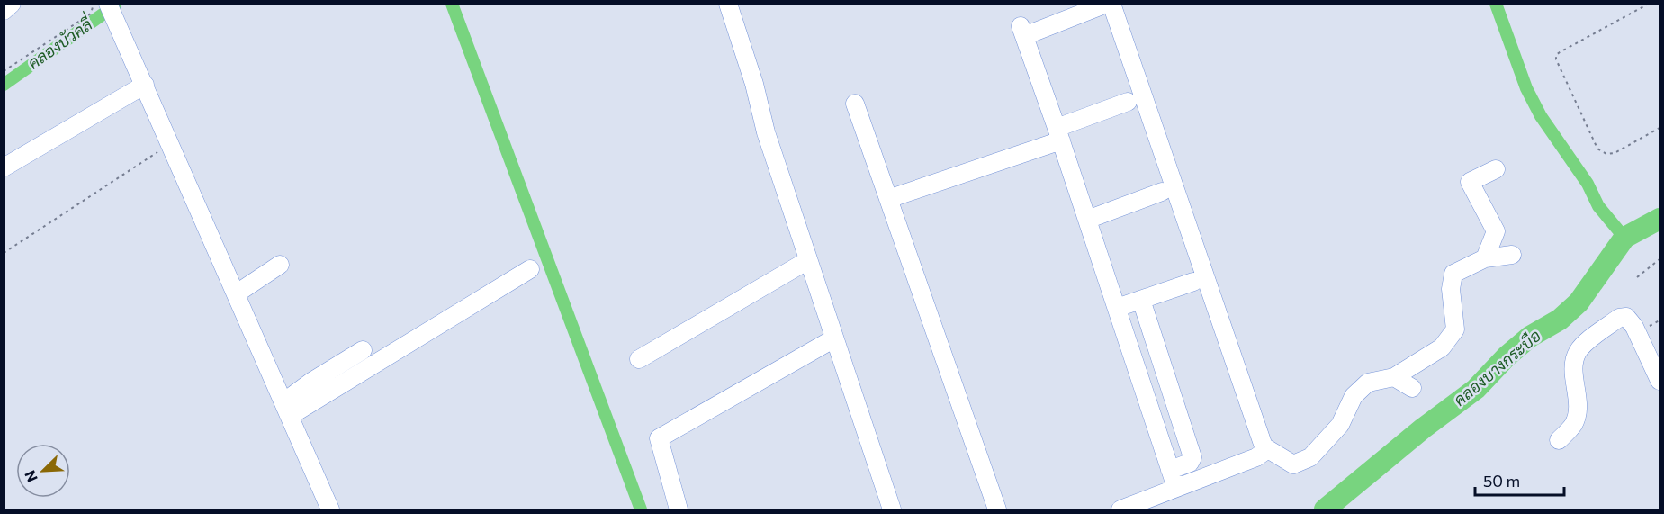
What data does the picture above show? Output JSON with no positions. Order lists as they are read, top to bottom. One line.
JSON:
{"water":["คลองบัวคลี่","คลองบางกระบือ"],"scale_bar":"50 m","north":"bottom left"}
